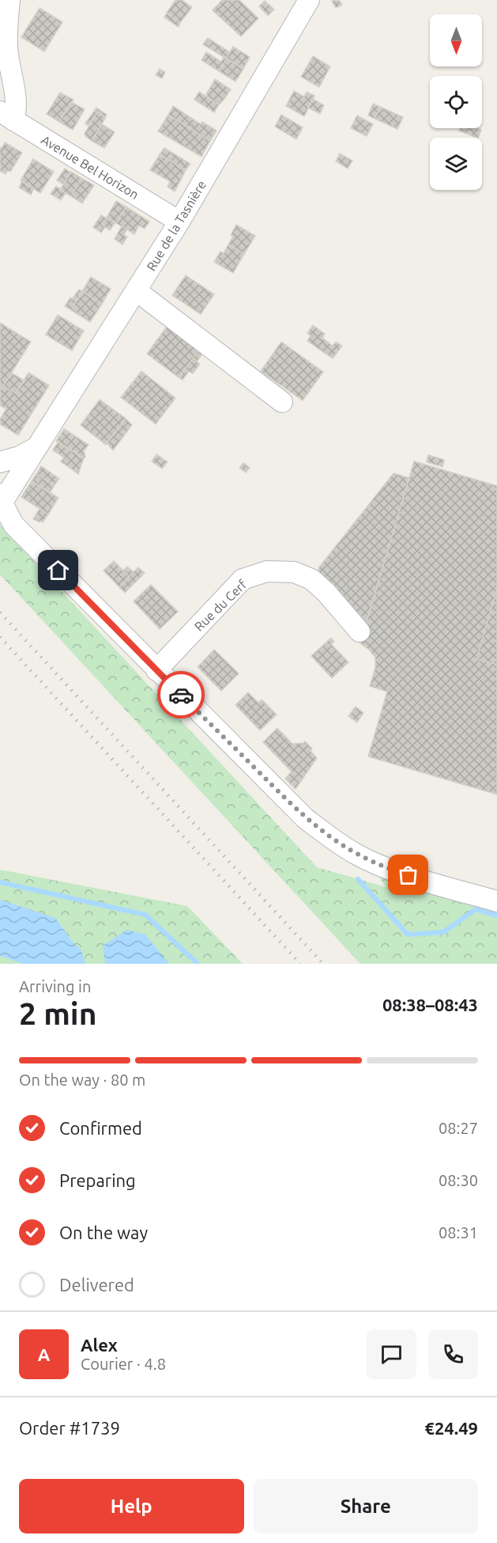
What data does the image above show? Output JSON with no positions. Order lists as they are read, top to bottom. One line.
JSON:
{"streets":{"street":["Avenue Bel Horizon","Rue de la Tasnière","Rue du Cerf"]},"crossings":[["Avenue Bel Horizon","Rue de la Tasnière"]],"north":"bottom","page":{"heading":["2 min","Arriving in","08:38–08:43"],"panel":["Alex","Courier · 4.8","Order #1739","€24.49"],"bar":"On the way · 80 m","list":[["Confirmed","08:27"],["Preparing","08:30"],["On the way","08:31"],"Delivered"],"round":"A","buttons":["Help","Share"]}}
